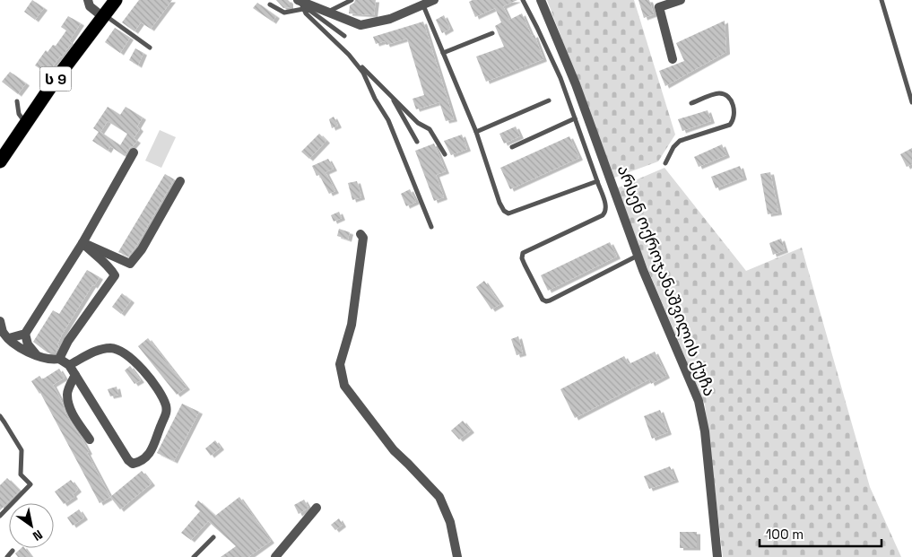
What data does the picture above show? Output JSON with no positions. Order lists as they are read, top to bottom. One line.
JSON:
{"streets":{"highway":["ს 9"],"street":["არსენ ოქროჯანაშვილის ქუჩა"]},"scale_bar":"100 m","north":"bottom right"}
